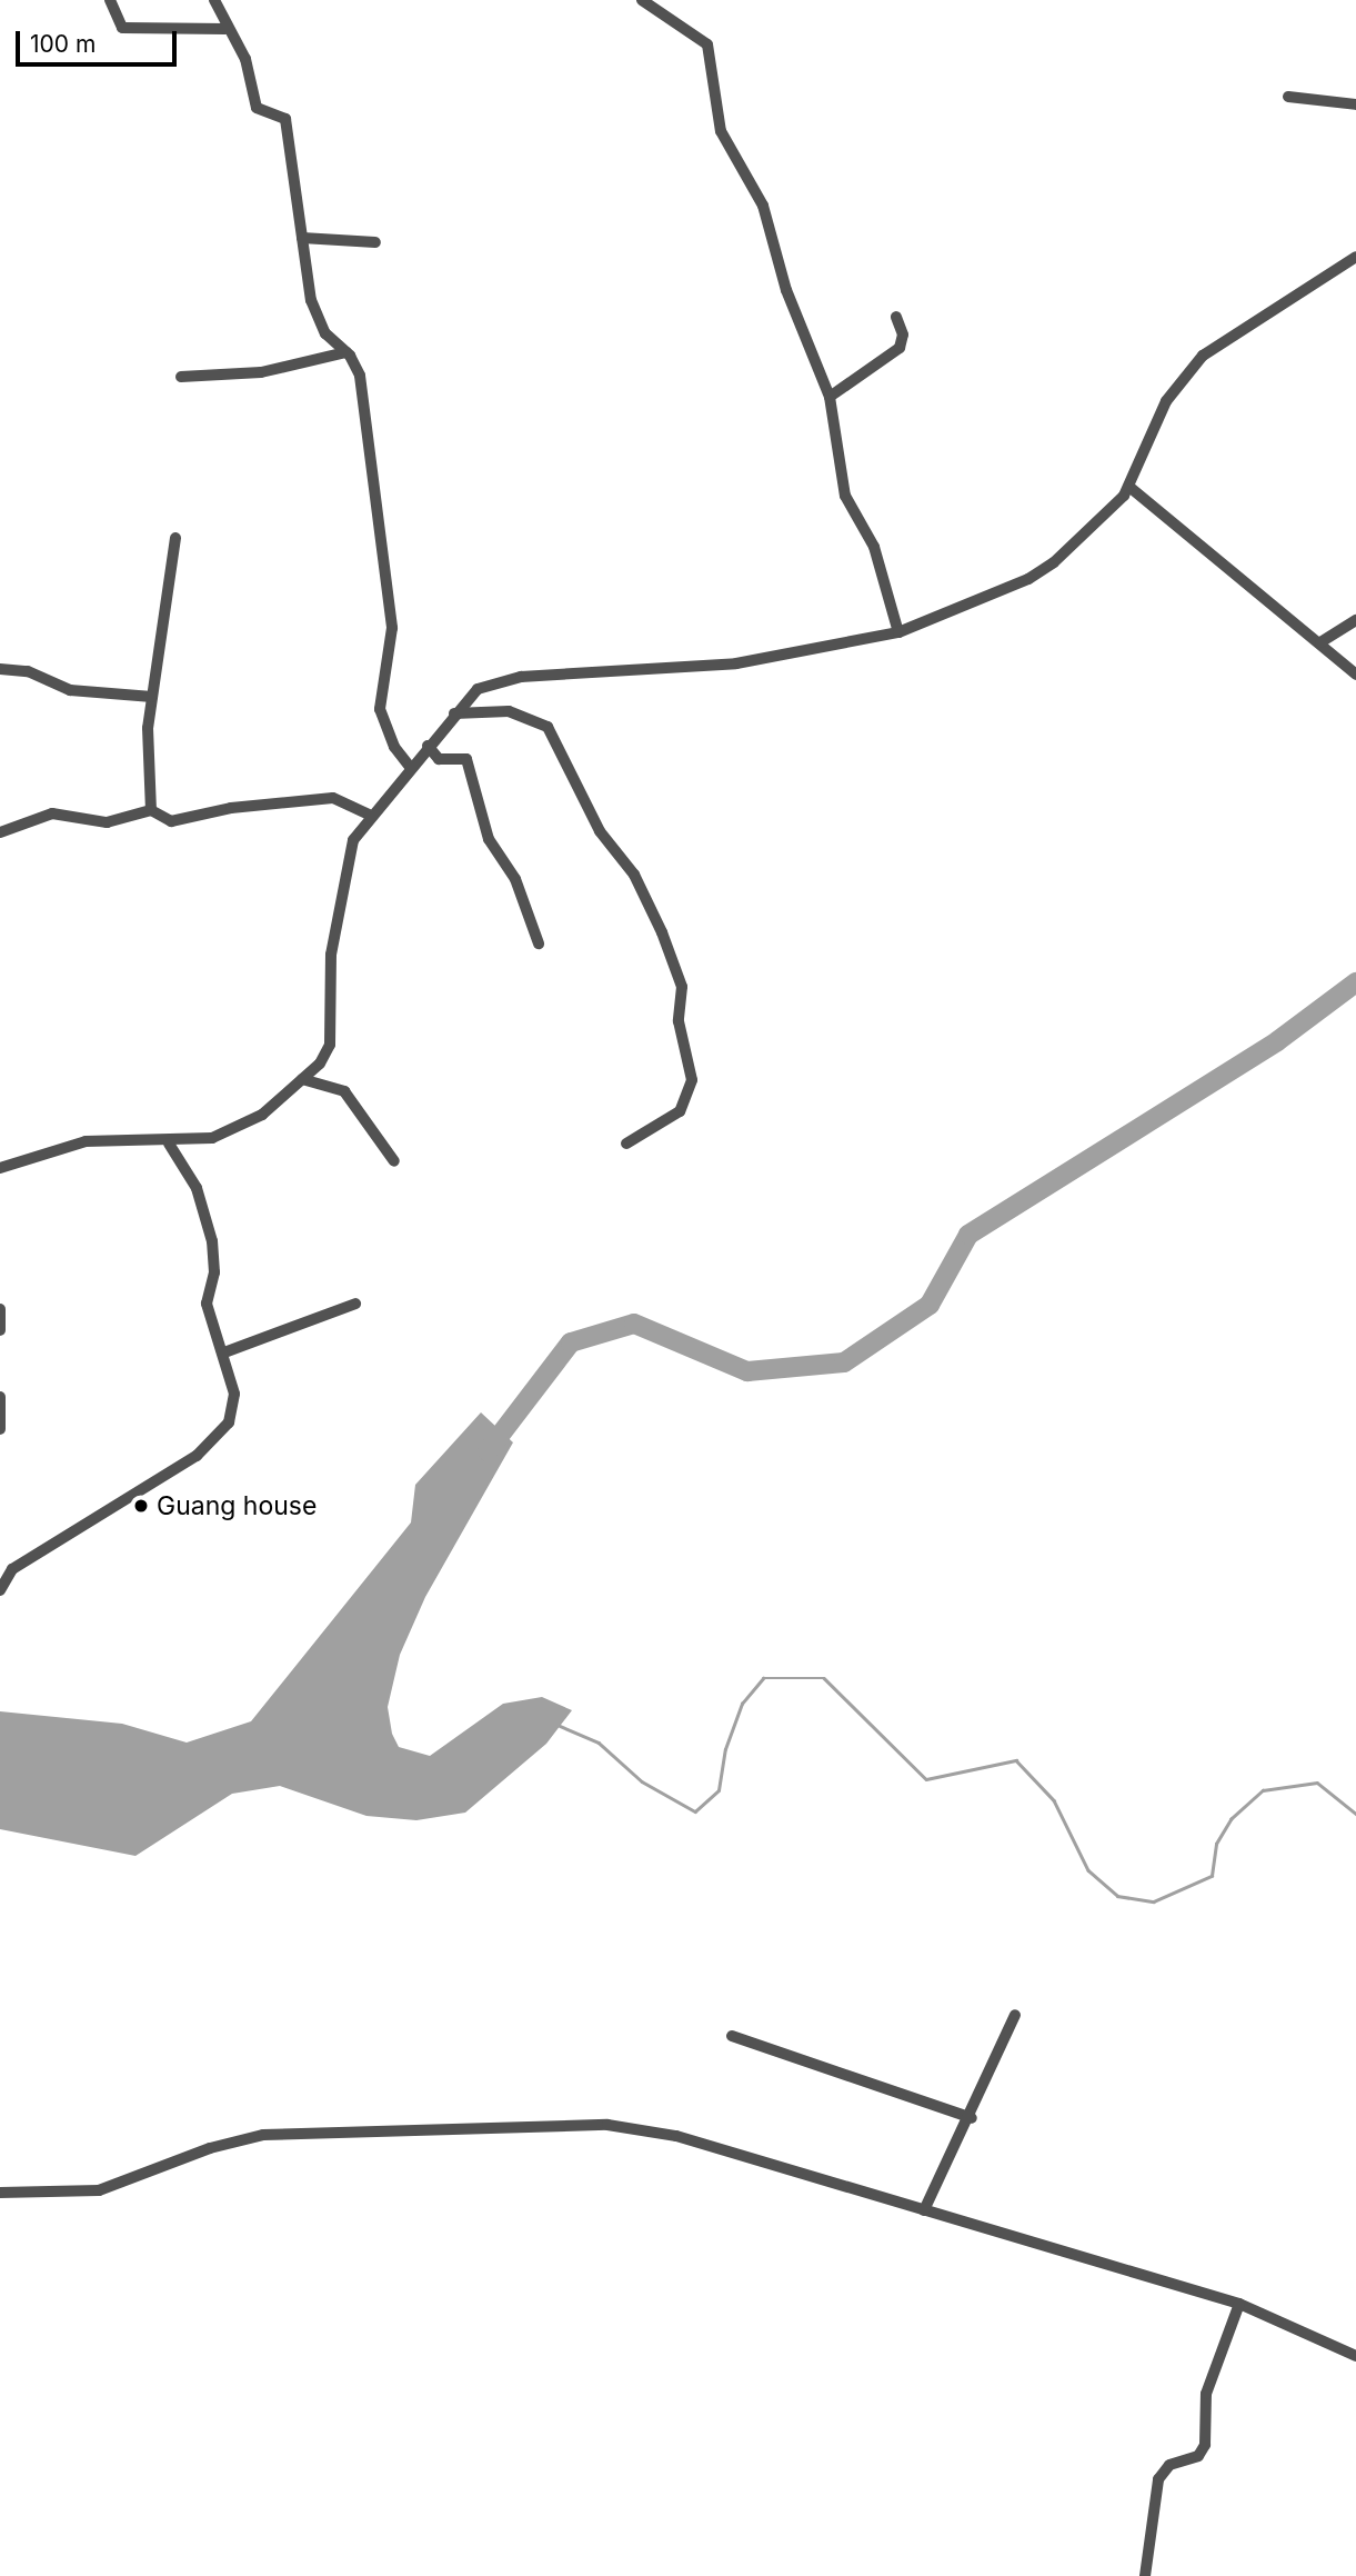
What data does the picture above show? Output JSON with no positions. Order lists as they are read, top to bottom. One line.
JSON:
{"places":["Guang house"],"scale_bar":"100 m"}
